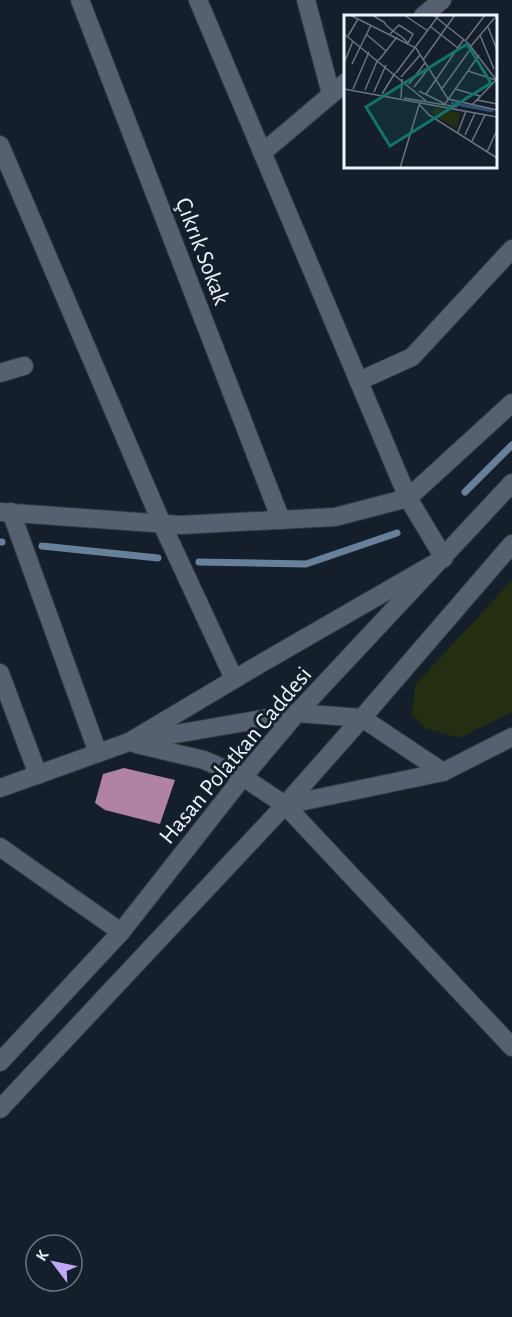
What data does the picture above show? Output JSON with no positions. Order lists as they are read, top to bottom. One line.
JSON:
{"streets":{"street":["Çıkrık Sokak","Hasan Polatkan Caddesi"]},"north":"top left"}
